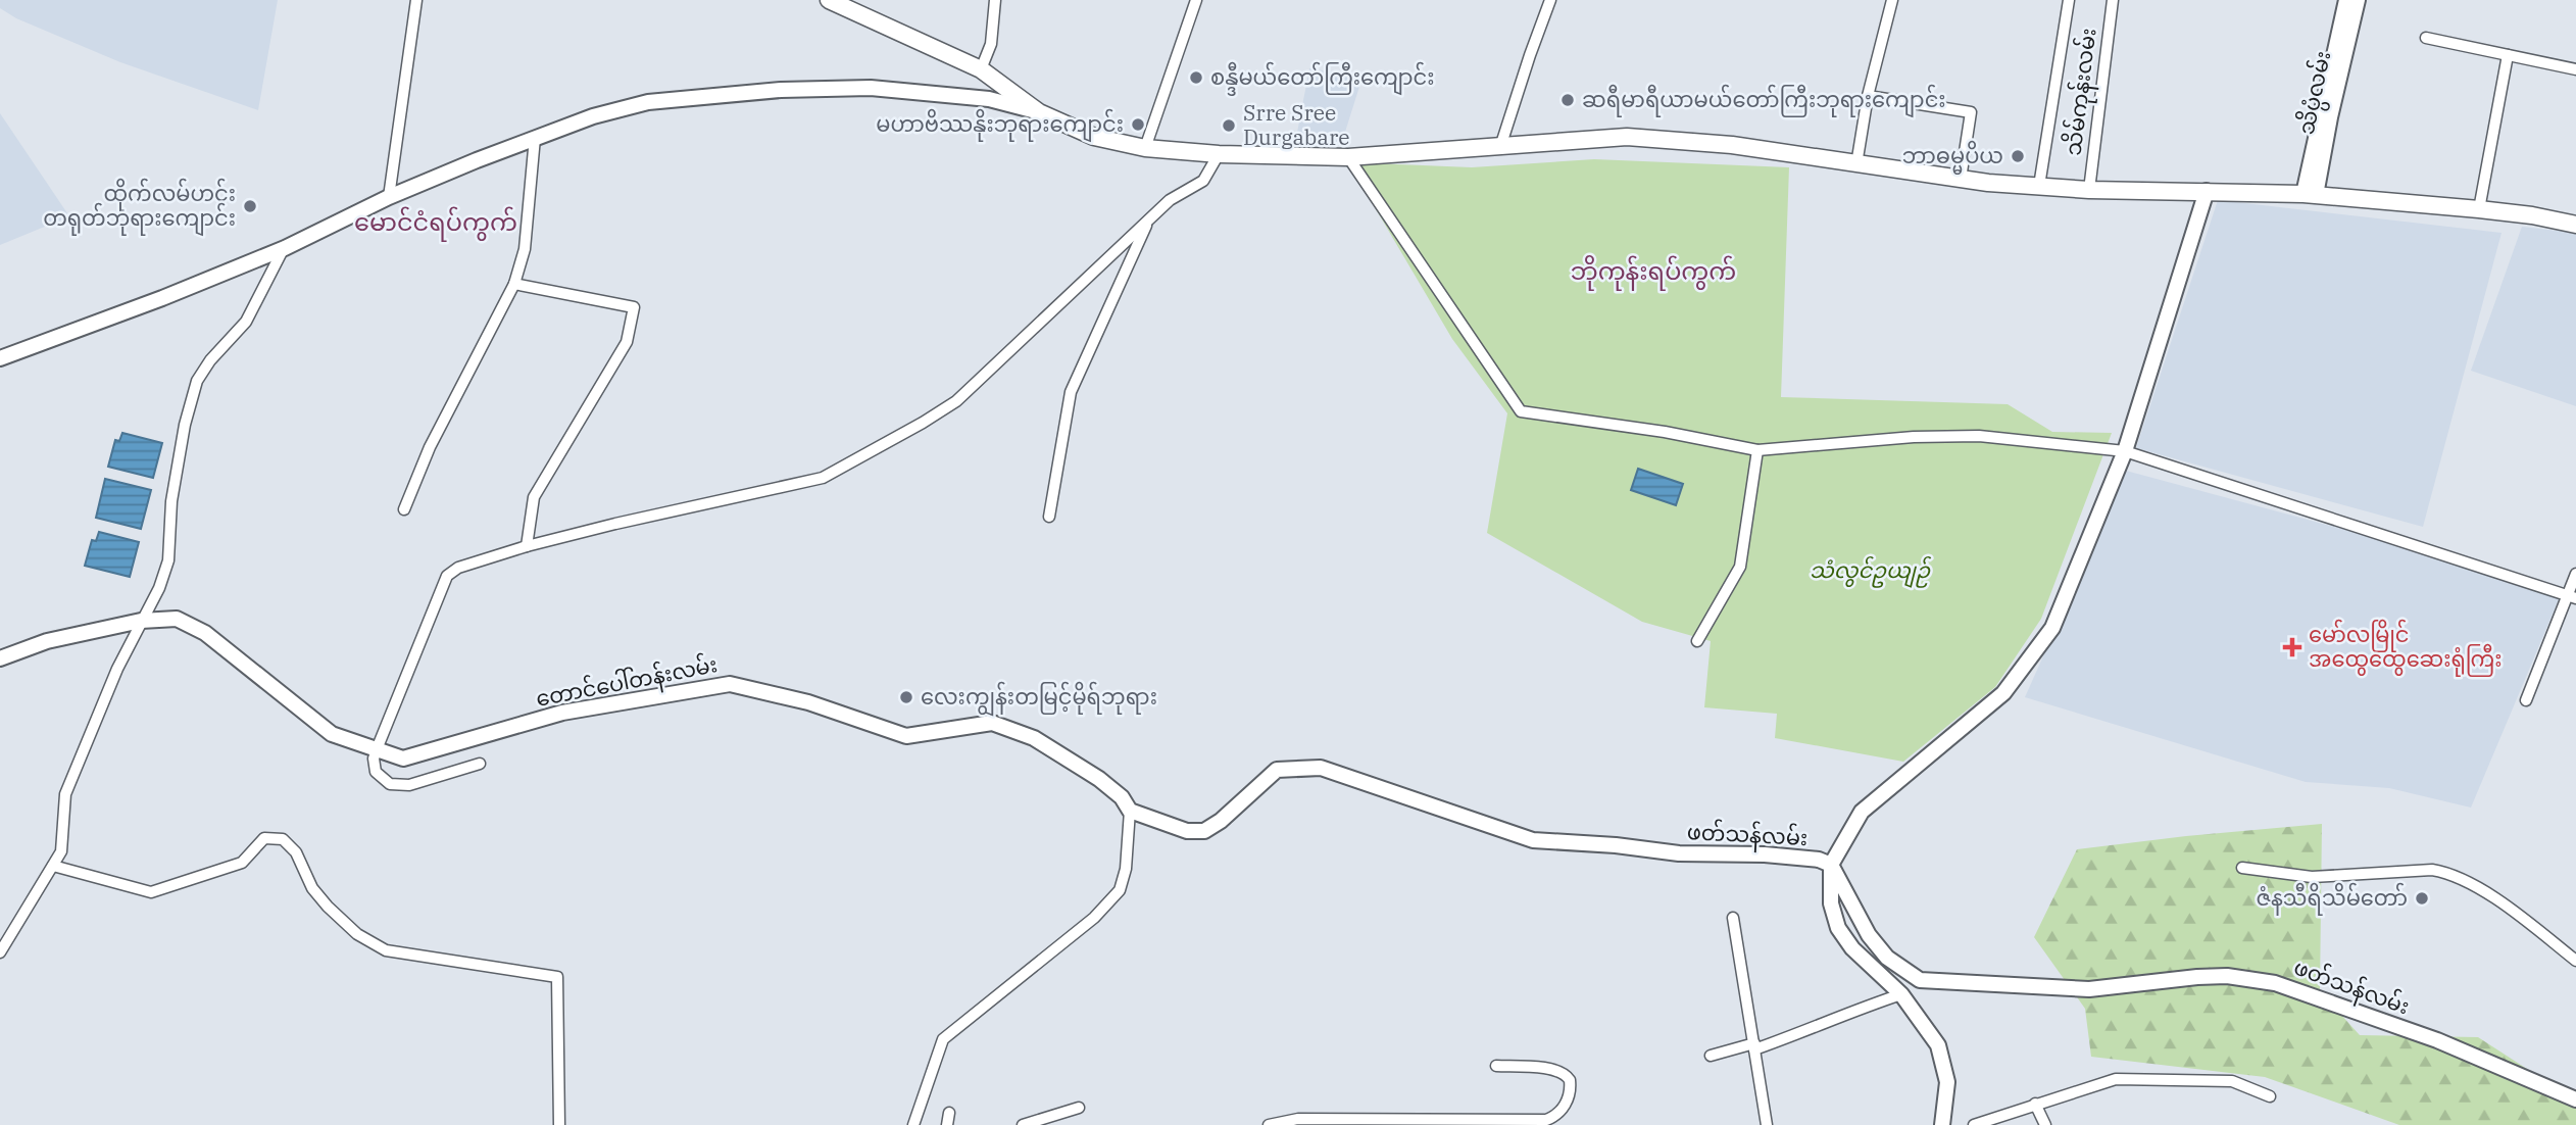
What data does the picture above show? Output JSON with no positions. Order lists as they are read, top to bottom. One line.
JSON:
{"streets":{"street":["သိမ်ကုန်းလမ်း","သိပ္ပံလမ်း","တောင်ပေါ်တန်းလမ်း","ဖတ်သန်လမ်း"]},"crossings":[["တောင်ပေါ်တန်းလမ်း","ဖတ်သန်လမ်း"]],"districts":["မောင်ငံရပ်ကွက်","ဘိုကုန်းရပ်ကွက်"],"parks":["သံလွင်ဥယျဉ်"],"places":{"other":["စန္ဒီမယ်တော်ကြီးကျောင်း","ဆရီမာရီယာမယ်တော်ကြီးဘုရားကျောင်း","မဟာဗိဿနိုးဘုရားကျောင်း","Srre Sree Durgabare","ဘာဓမ္မပိယ","ထိုက်လမ်ဟင်း တရုတ်ဘုရားကျောင်း","လေးကျွန်းတမြင့်မိုရ်ဘုရား","ဇံနသီရိသိမ်တော်"],"health":["မော်လမြိုင် အထွေထွေဆေးရုံကြီး"]}}
